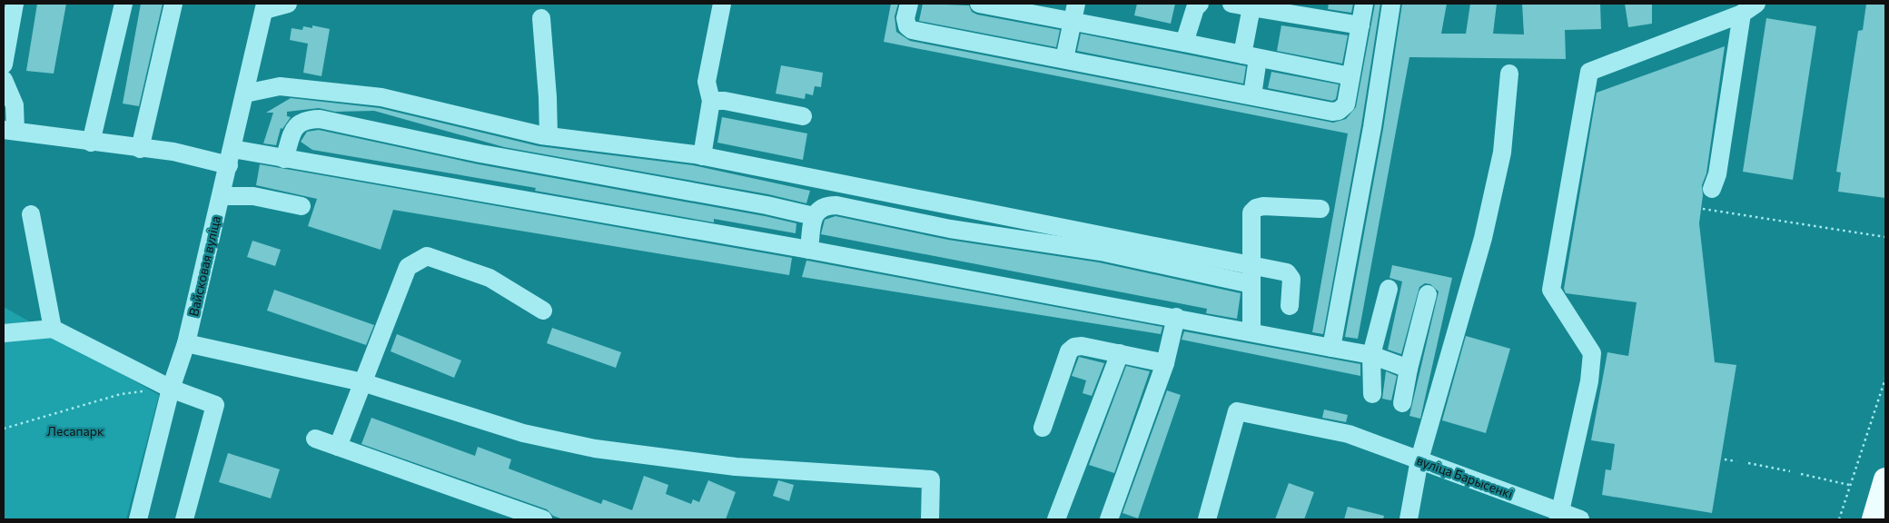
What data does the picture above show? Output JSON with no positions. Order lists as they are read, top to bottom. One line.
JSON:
{"streets":{"street":["Вайсковая вуліца","вуліца Барысенкі"]},"parks":["Лесапарк"]}
